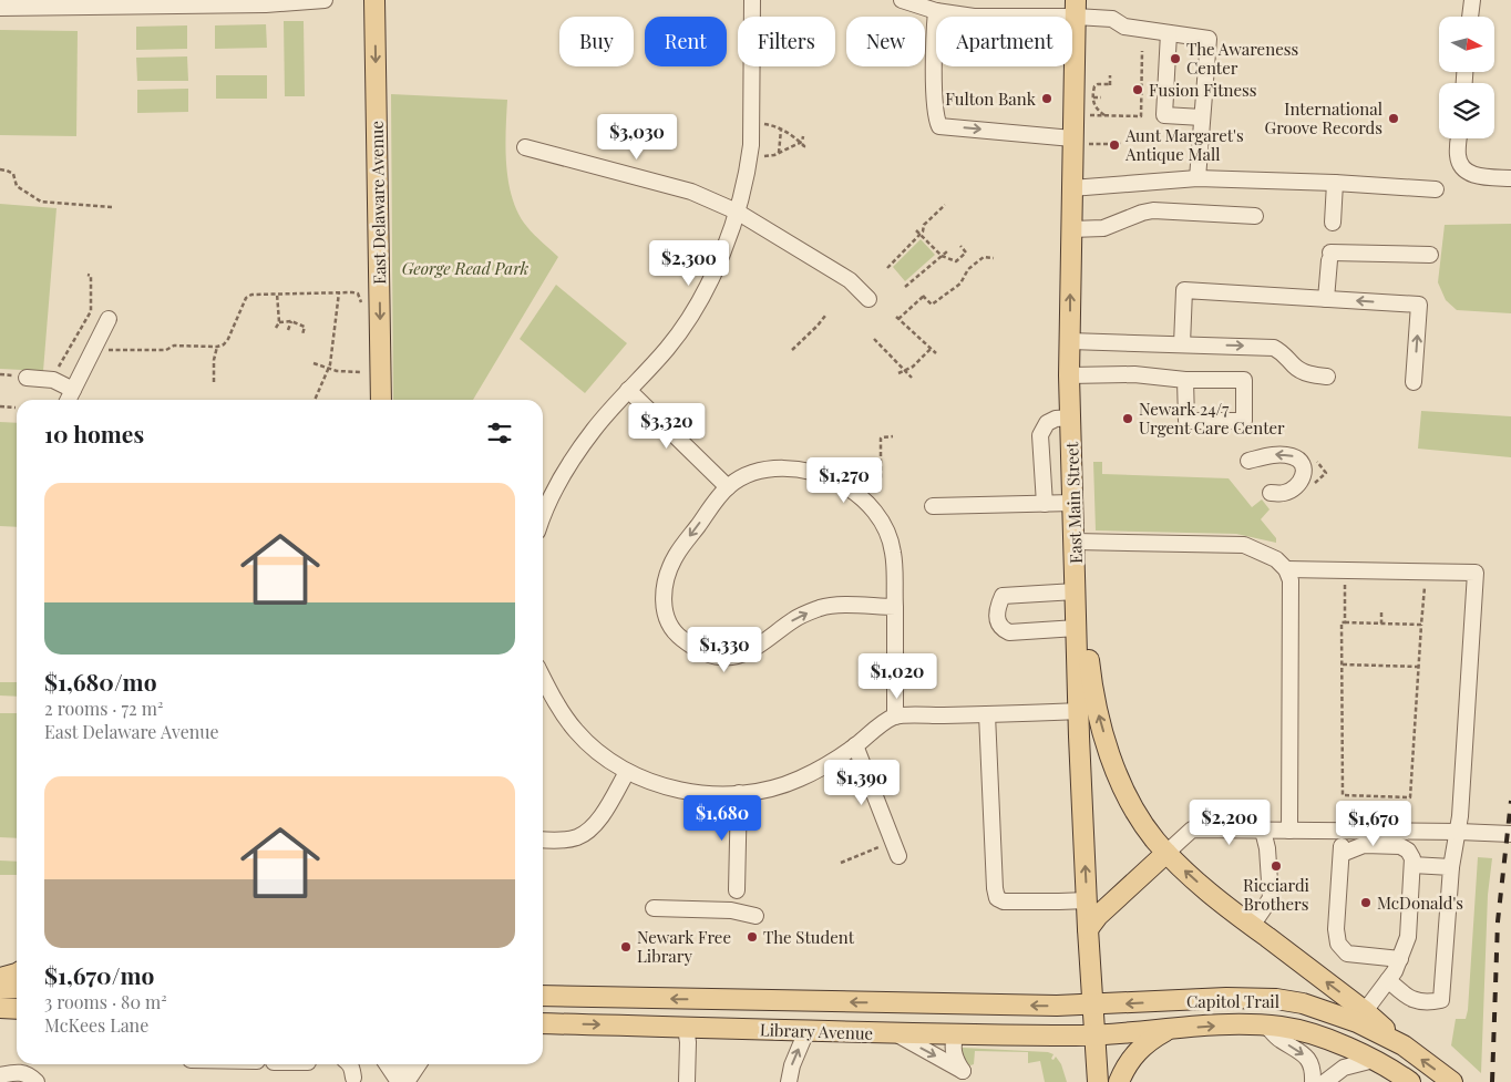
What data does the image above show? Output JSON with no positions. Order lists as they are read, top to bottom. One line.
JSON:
{"streets":{"main road":["East Delaware Avenue","East Main Street","Capitol Trail","Library Avenue"]},"crossings":[["East Main Street","Capitol Trail"],["East Main Street","Library Avenue"],["Capitol Trail","Library Avenue"]],"one_way":["East Delaware Avenue"],"parks":["George Read Park"],"places":["The Awareness Center","Fusion Fitness","Fulton Bank","International Groove Records","Aunt Margaret's Antique Mall","Newark 24/7 Urgent Care Center","Ricciardi Brothers","McDonald's","The Student","Newark Free Library"],"north":"right","page":{"chip":["Buy","Rent","Filters","New","Apartment"],"price":["$3,030","$2,300","$3,320","$1,270","$1,330","$1,020","$1,390","$1,680","$2,200","$1,670"],"heading":"10 homes","list":[{"name":"$1,680/mo","note":"2 rooms · 72 m² · East Delaware Avenue"},{"name":"$1,670/mo","note":"3 rooms · 80 m² · McKees Lane"}]}}
